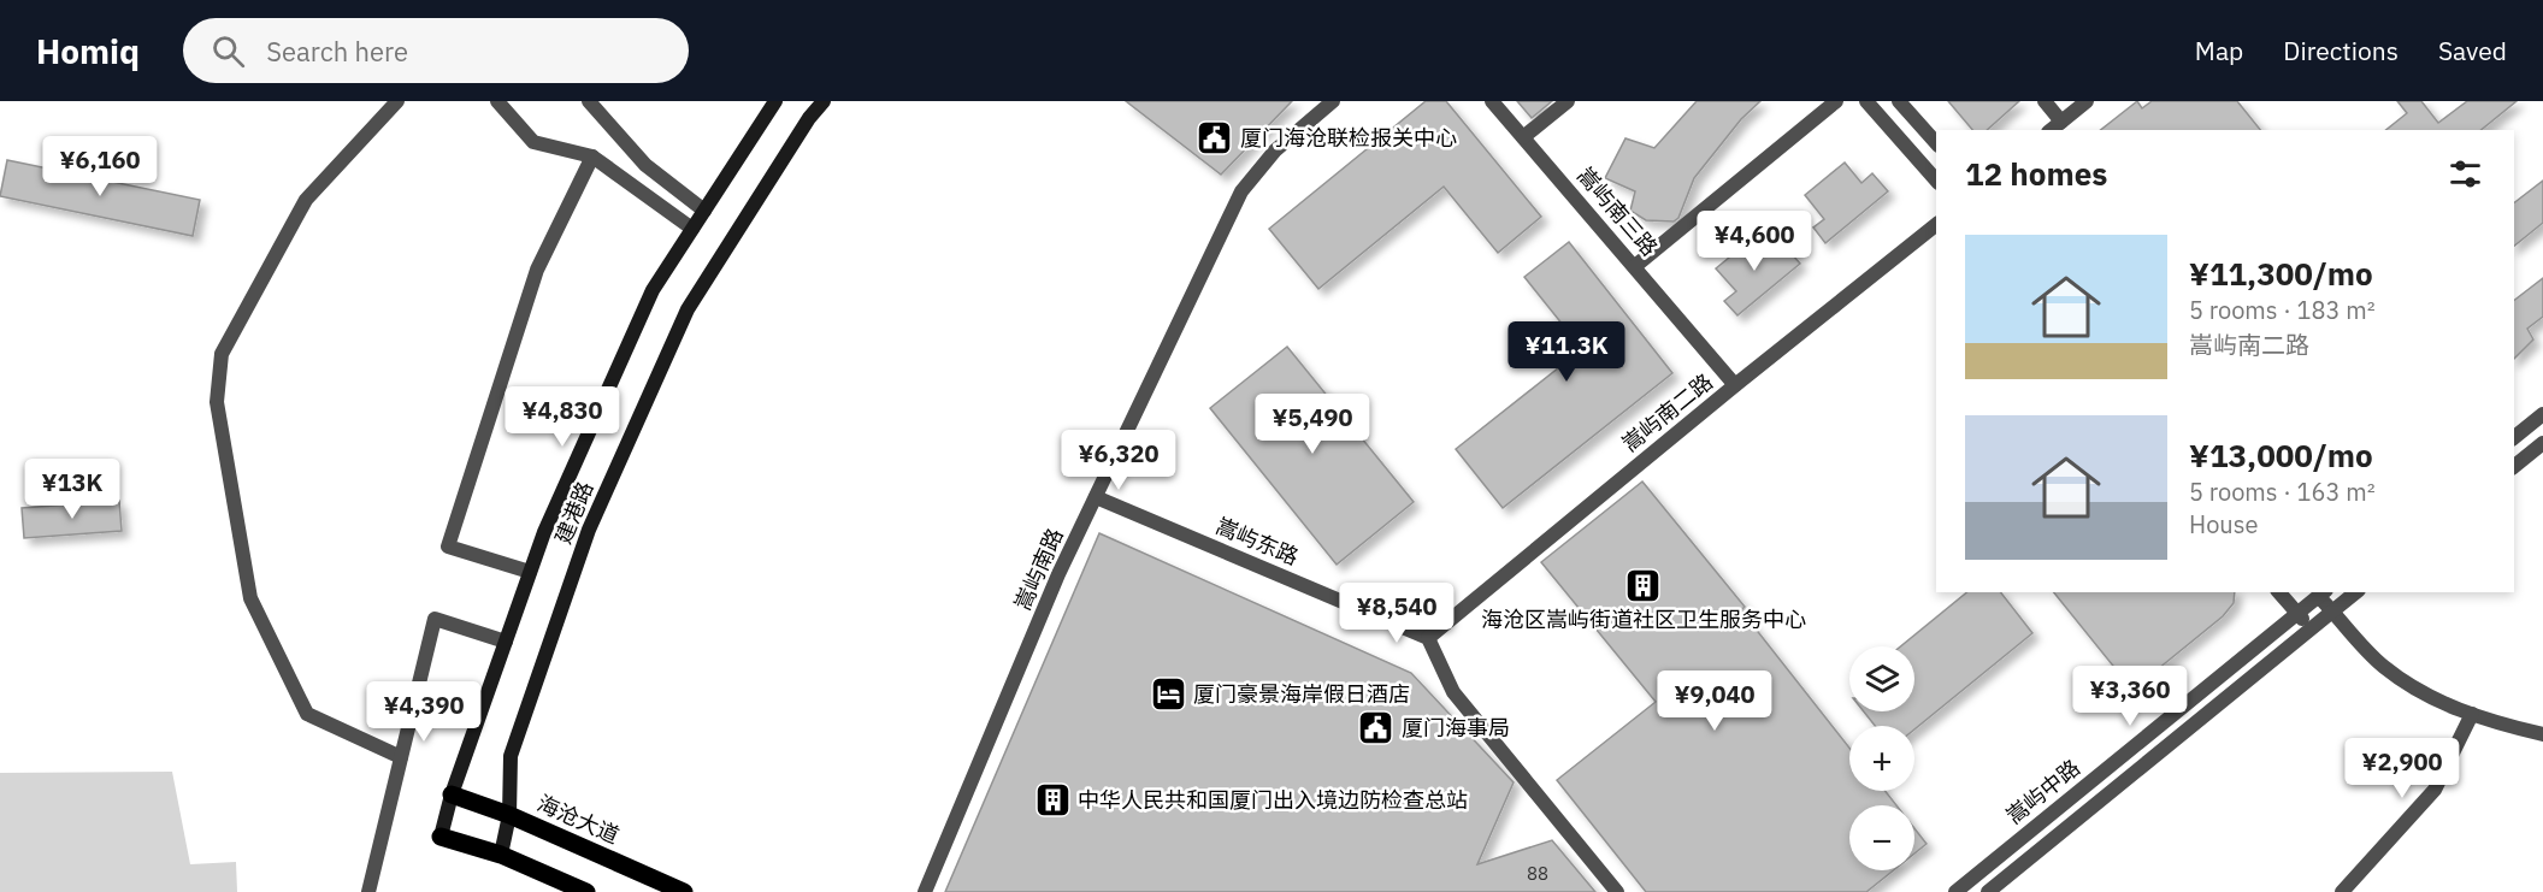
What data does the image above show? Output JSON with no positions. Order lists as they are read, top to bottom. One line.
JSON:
{"streets":{"main road":["建港路","海沧大道"],"street":["嵩屿南三路","嵩屿南二路","嵩屿东路","嵩屿南路","嵩屿中路"]},"crossings":[["嵩屿南三路","嵩屿南二路"],["嵩屿南二路","嵩屿东路"],["建港路","海沧大道"],["嵩屿东路","嵩屿南路"]],"places":{"public building":["厦门海沧联检报关中心","厦门海事局"],"building":["海沧区嵩屿街道社区卫生服务中心","中华人民共和国厦门出入境边防检查总站"],"hotel":["厦门豪景海岸假日酒店"]},"house_numbers":["88"],"page":{"header":"Homiq","search":"Search here","nav":["Map","Directions","Saved"],"heading":"12 homes","price":["¥6,160","¥4,600","¥11.3K","¥4,830","¥5,490","¥6,320","¥13K","¥8,540","¥3,360","¥9,040","¥4,390","¥2,900"],"list":[{"name":"¥11,300/mo","note":"5 rooms · 183 m² · 嵩屿南二路"},{"name":"¥13,000/mo","note":"5 rooms · 163 m² · House"}],"map_buttons":["+","−"]}}
